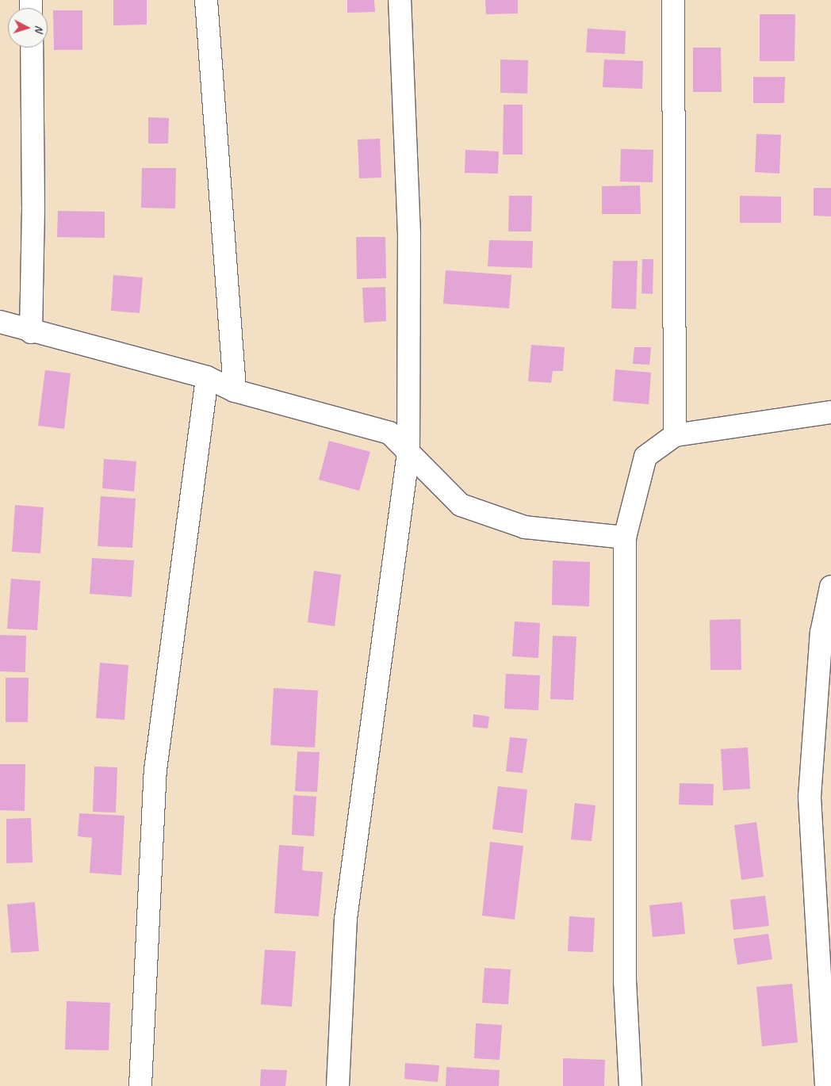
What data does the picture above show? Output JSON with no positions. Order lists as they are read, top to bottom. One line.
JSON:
{"north":"right"}
